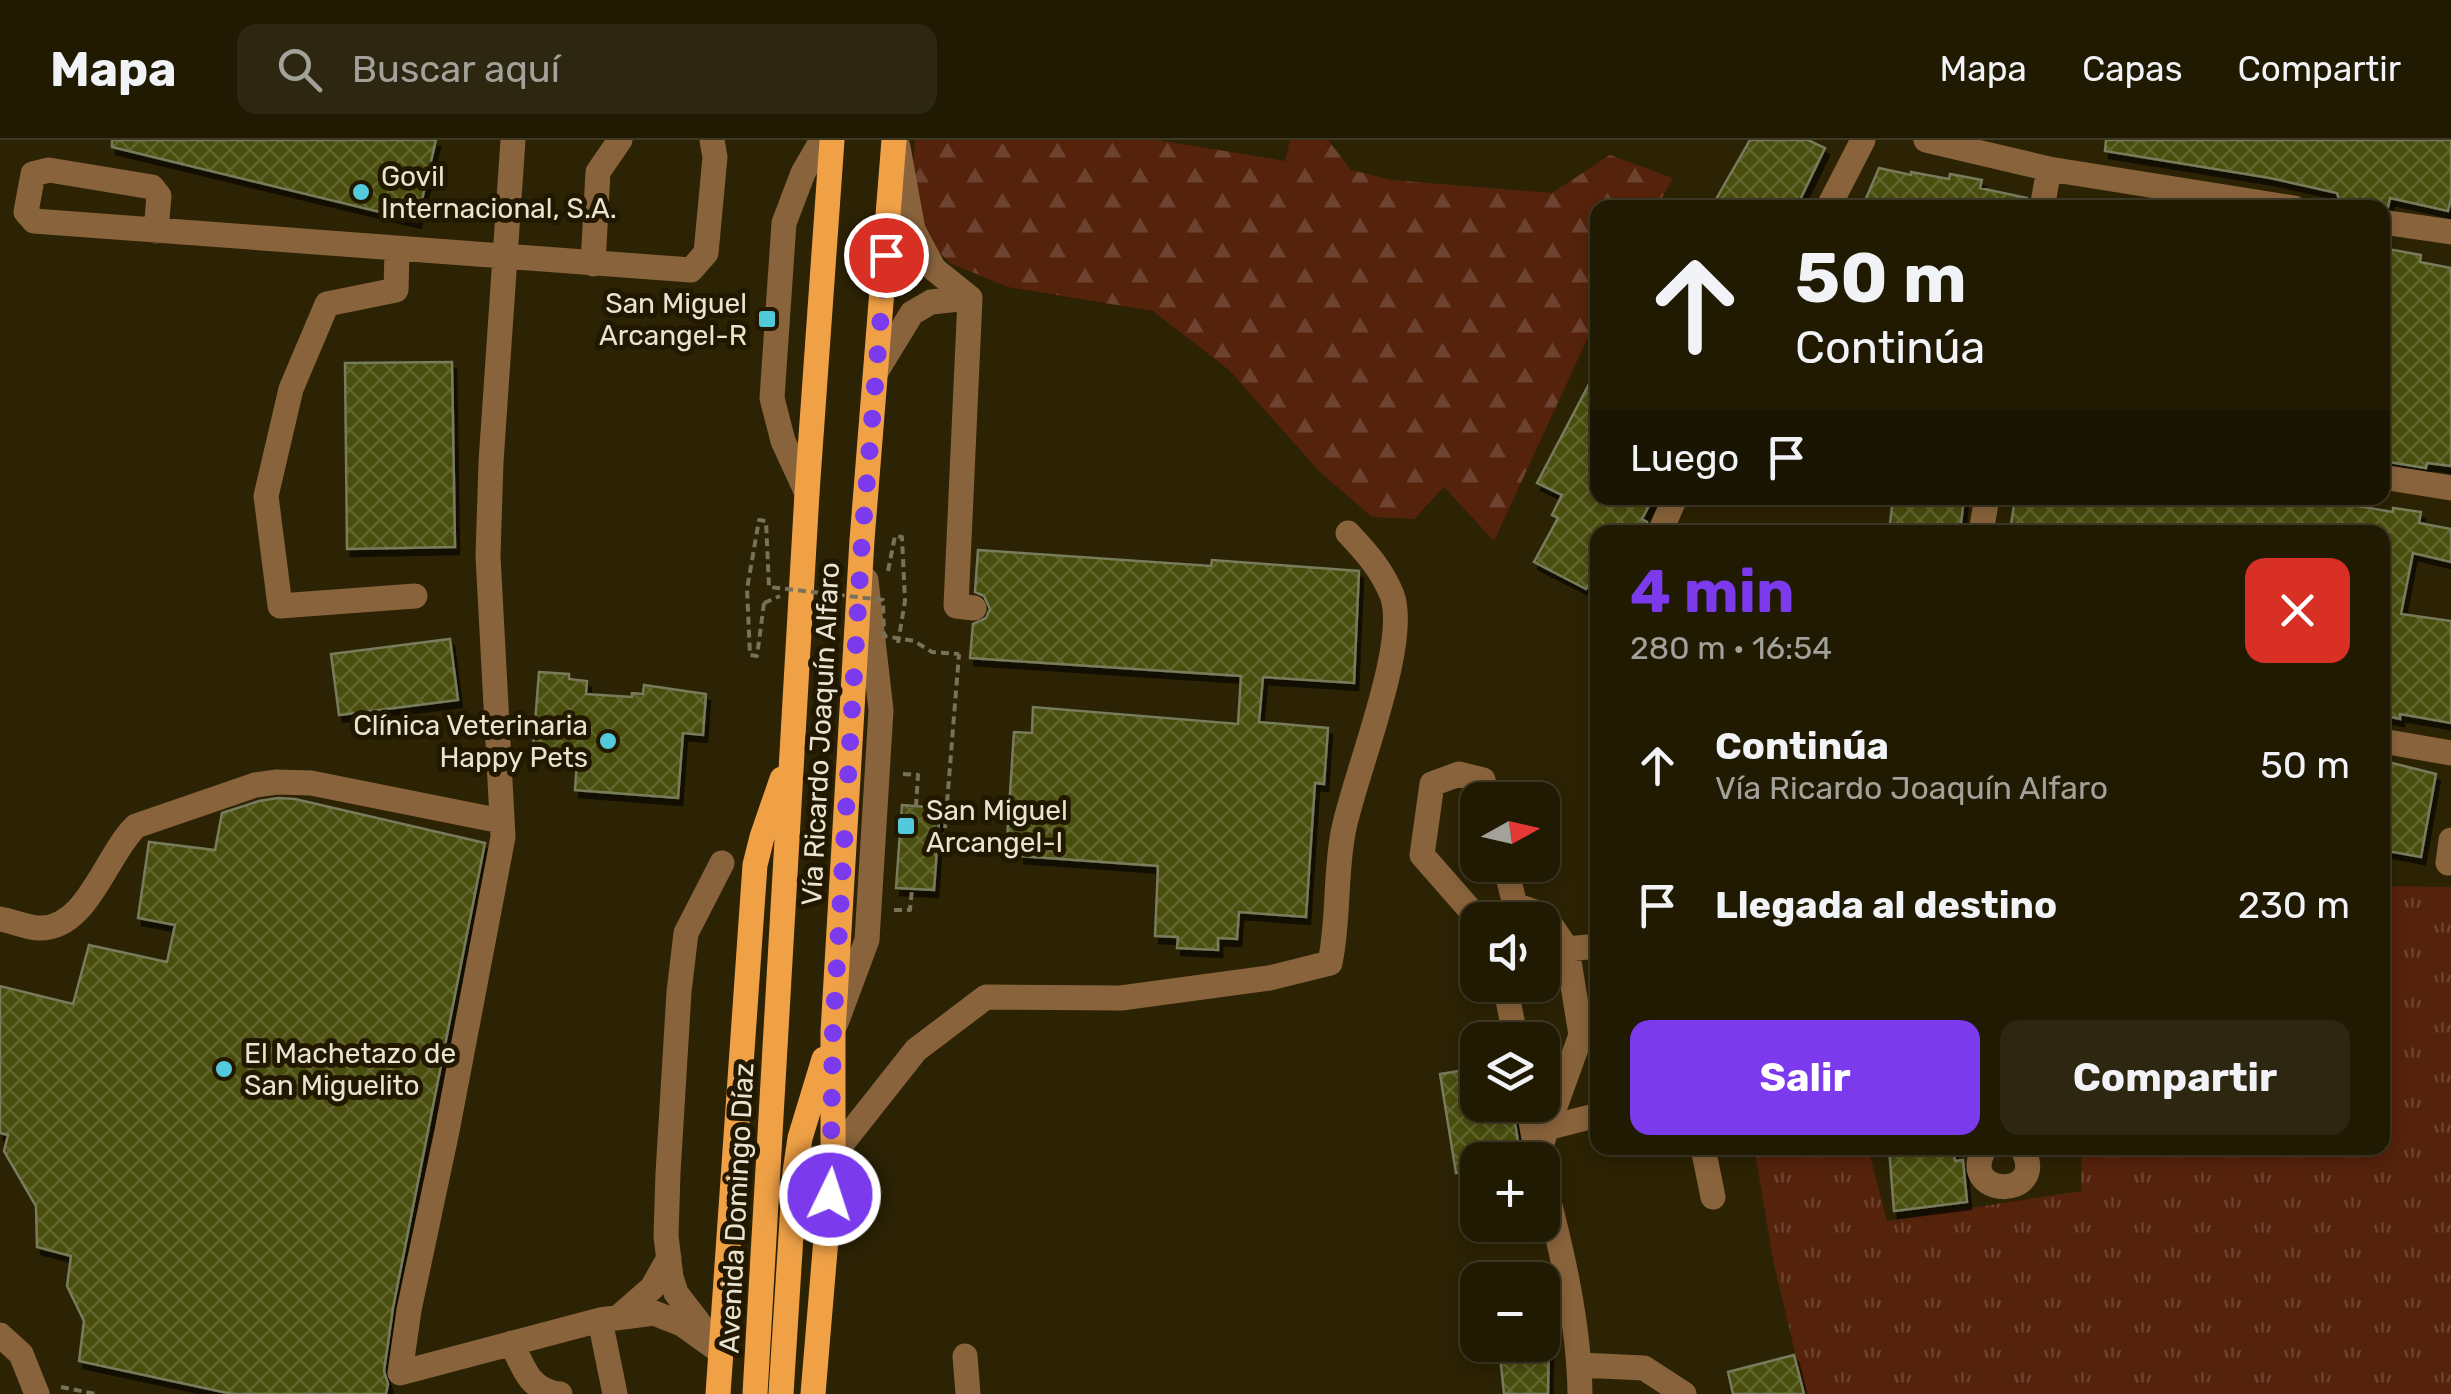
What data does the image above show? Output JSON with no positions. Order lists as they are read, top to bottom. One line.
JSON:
{"streets":{"main road":["Vía Ricardo Joaquín Alfaro","Avenida Domingo Díaz"]},"crossings":[["Vía Ricardo Joaquín Alfaro","Avenida Domingo Díaz"]],"places":{"other":["Govil Internacional, S.A.","Clínica Veterinaria Happy Pets","El Machetazo de San Miguelito"],"transit":["San Miguel Arcangel-R","San Miguel Arcangel-I"]},"north":"right","page":{"header":"Mapa","search":"Buscar aquí","nav":["Mapa","Capas","Compartir"],"turn":["50 m","Continúa"],"then":"Luego","heading":["4 min","280 m · 16:54"],"list":[{"name":"Continúa","note":"Vía Ricardo Joaquín Alfaro","value":"50 m"},{"name":"Llegada al destino","value":"230 m"}],"map_buttons":["+","−"],"buttons":["Salir","Compartir"]}}
